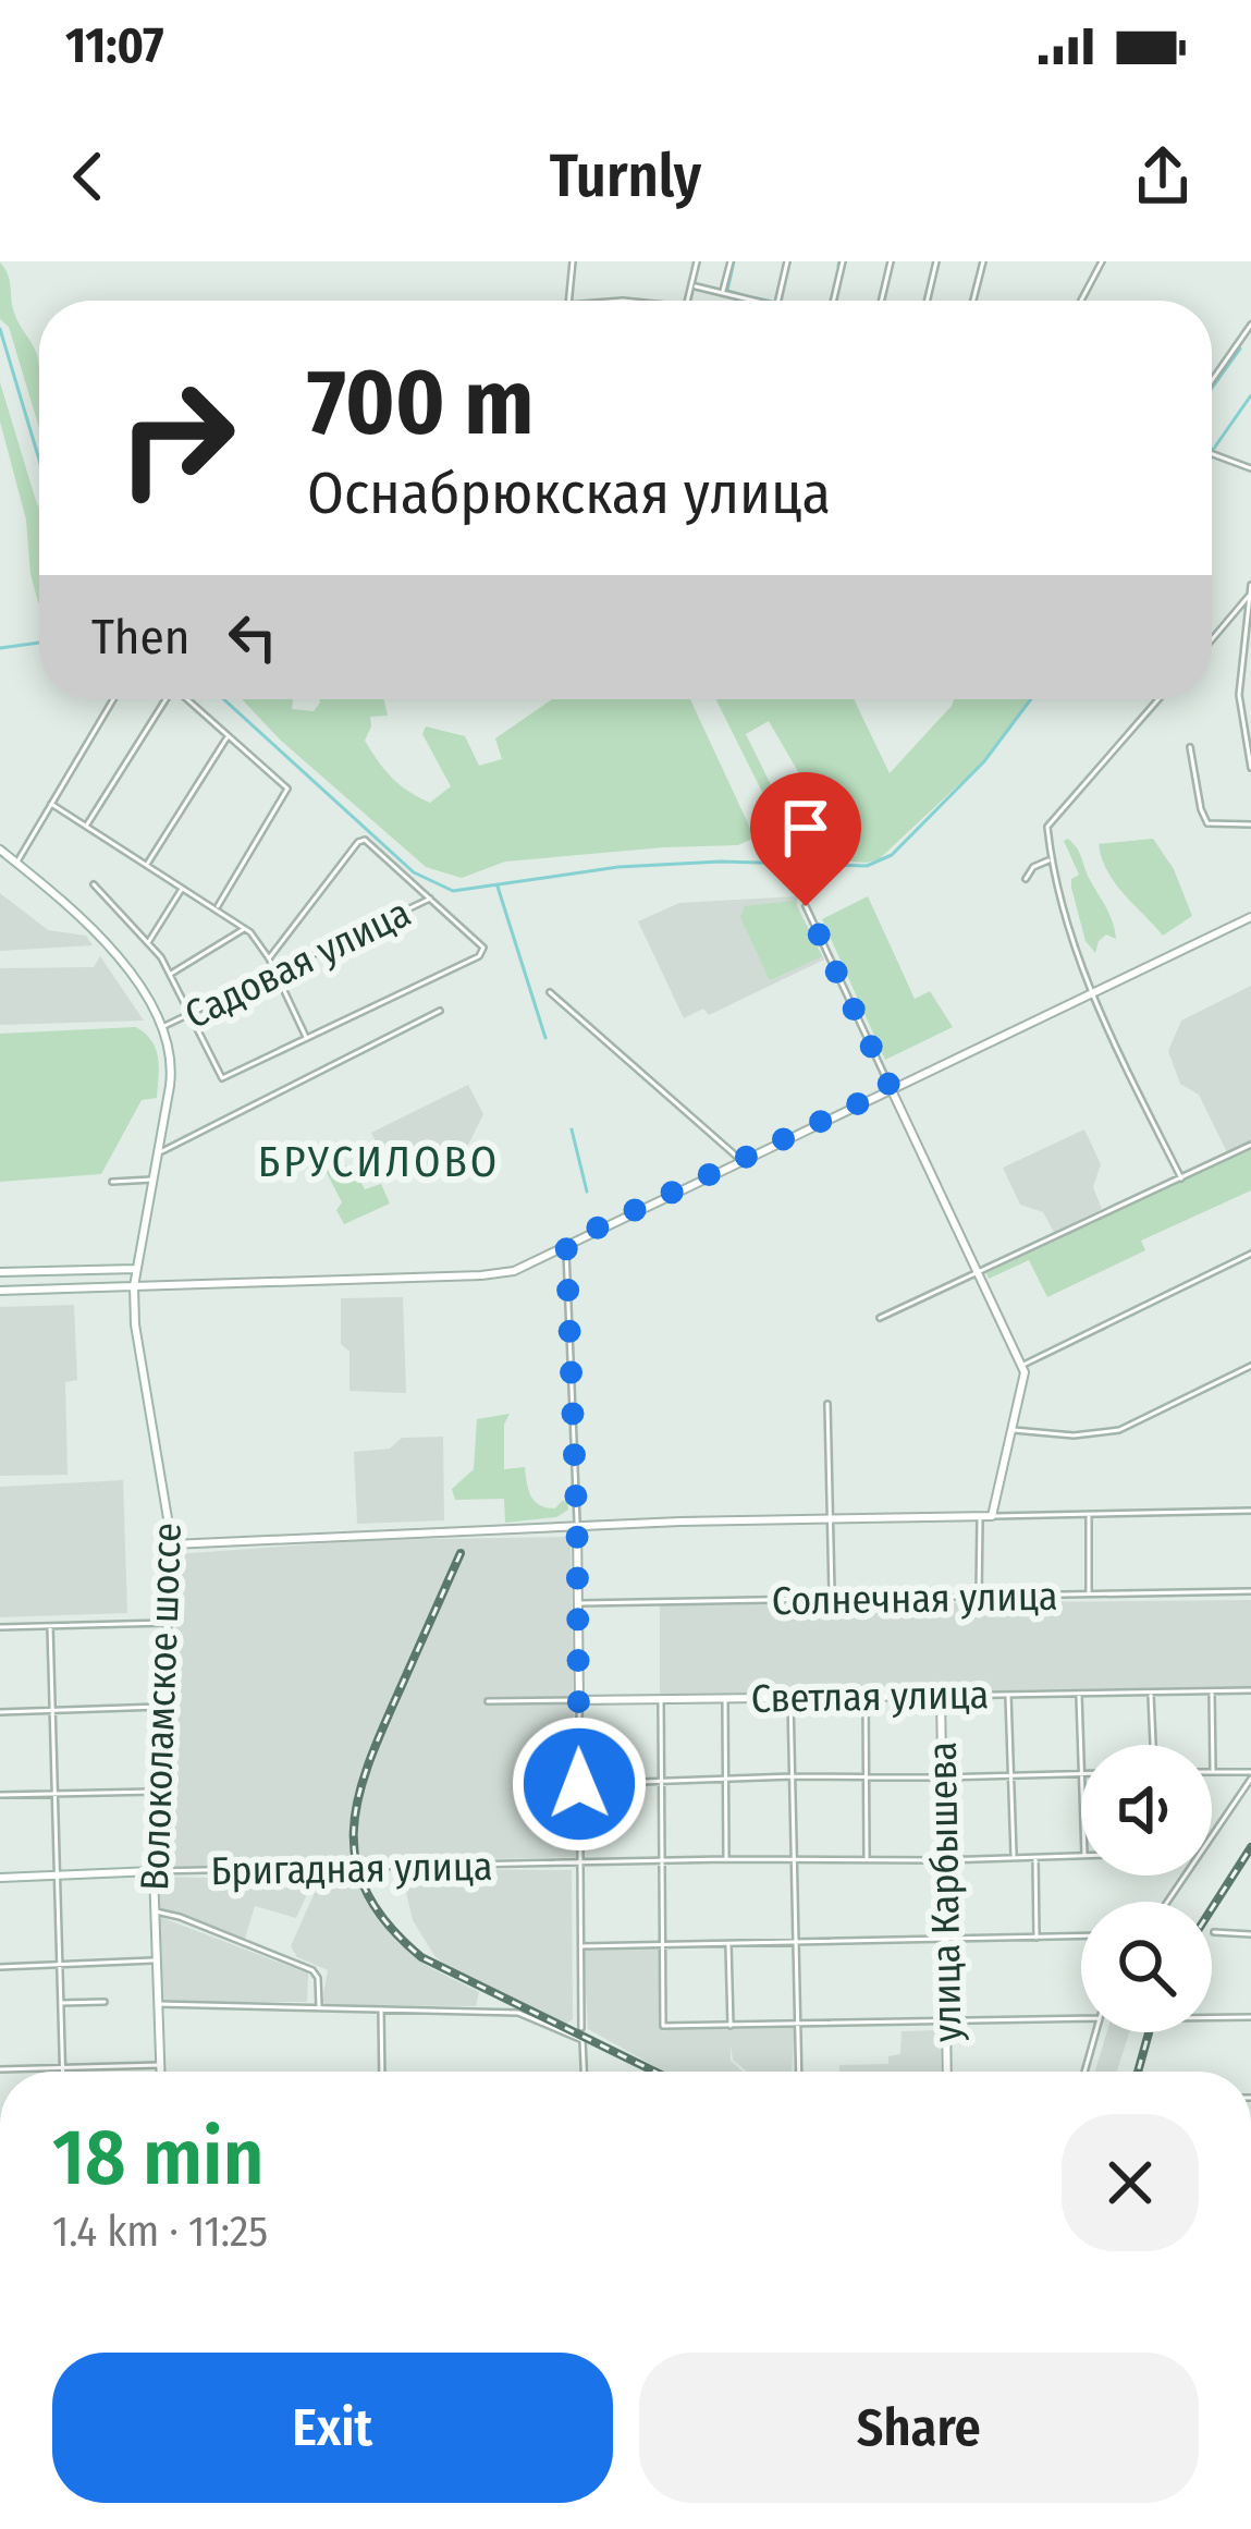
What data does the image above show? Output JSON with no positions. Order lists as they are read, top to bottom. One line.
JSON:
{"streets":{"street":["Садовая улица","Солнечная улица","Светлая улица","Волоколамское шоссе","Бригадная улица","улица Карбышева"]},"crossings":[["Садовая улица","Волоколамское шоссе"],["Светлая улица","улица Карбышева"],["Волоколамское шоссе","Бригадная улица"],["Бригадная улица","улица Карбышева"]],"districts":["БРУСИЛОВО"],"page":{"status":"11:07","header":"Turnly","turn":["700 m","Оснабрюкская улица"],"then":"Then","heading":["18 min","1.4 km · 11:25"],"buttons":["Exit","Share"]}}
